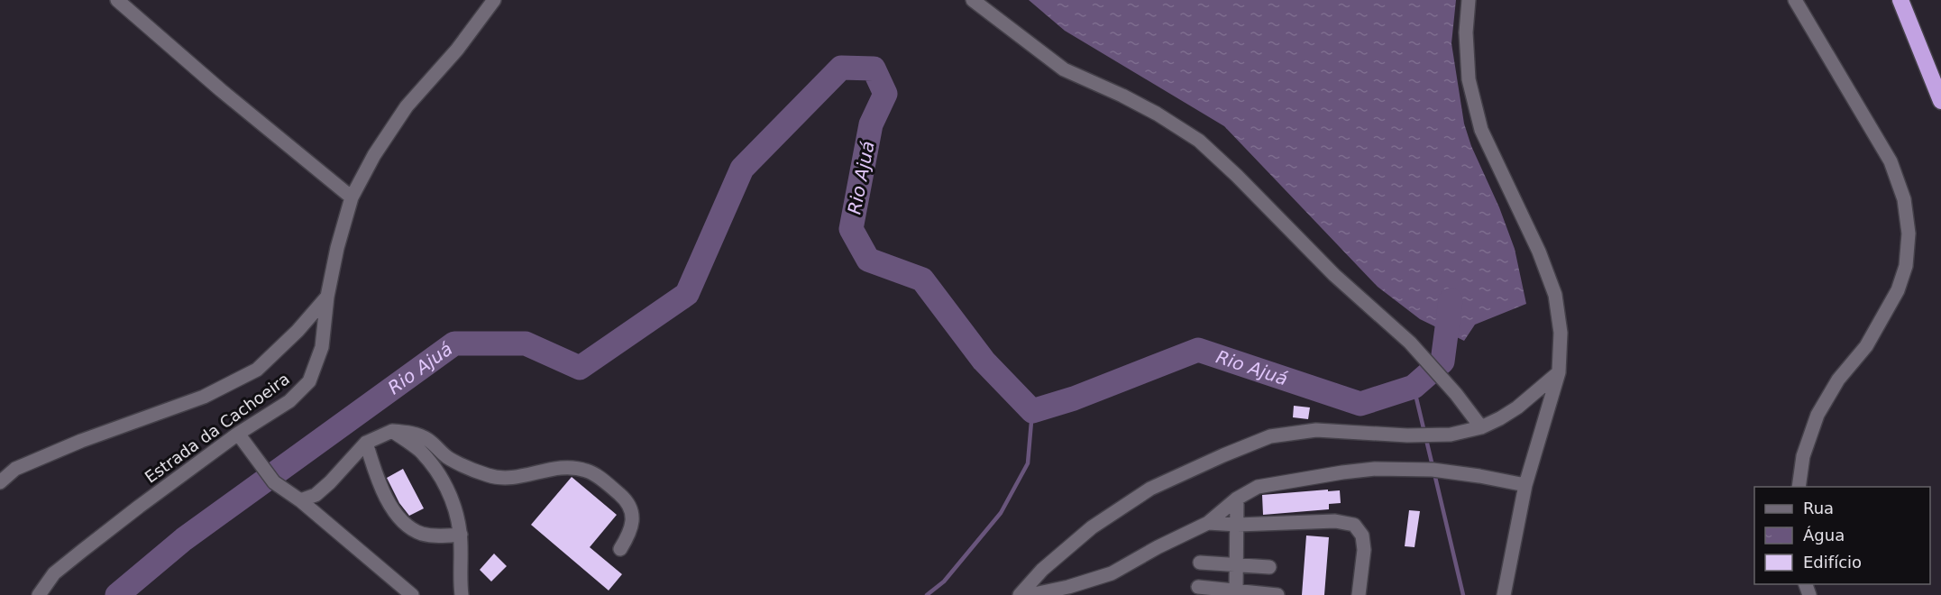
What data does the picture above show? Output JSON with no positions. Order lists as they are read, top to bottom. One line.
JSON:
{"streets":{"street":["Estrada da Cachoeira"]},"water":["Rio Ajuá"],"legend":["Rua","Água","Edifício"]}
